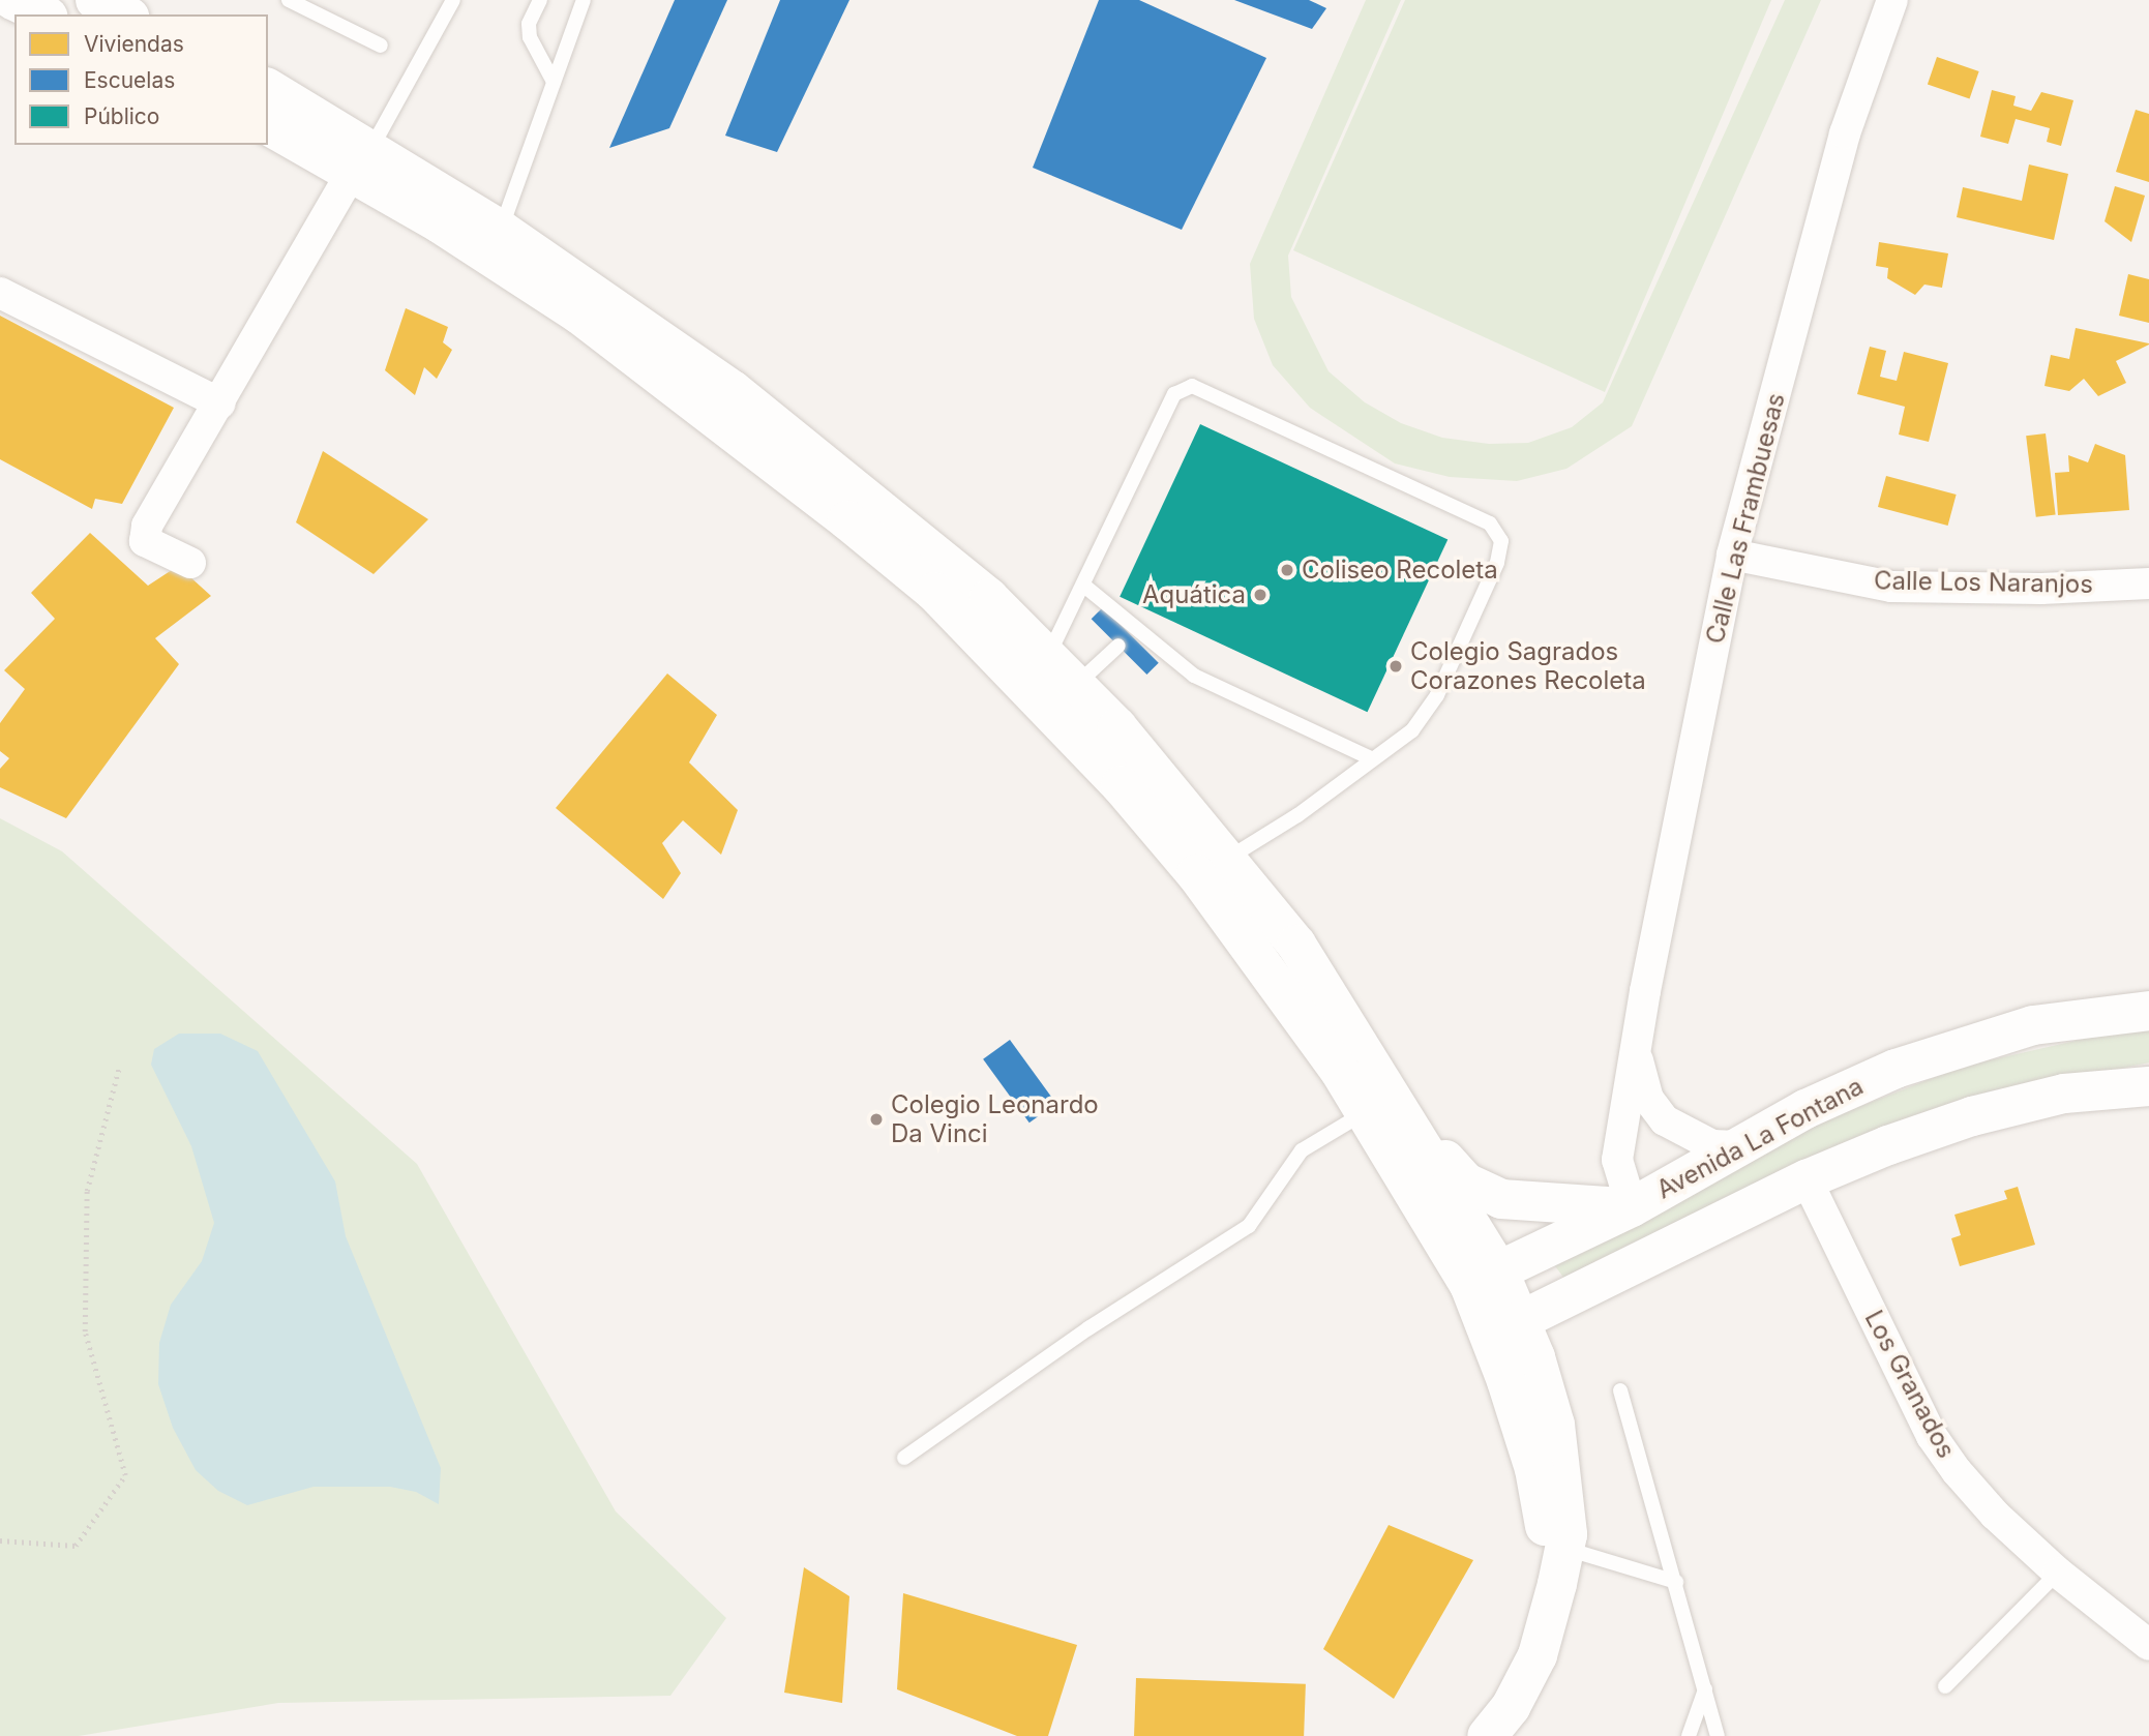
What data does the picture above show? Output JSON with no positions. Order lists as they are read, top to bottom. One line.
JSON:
{"streets":{"main road":["Avenida La Fontana"],"street":["Calle Las Frambuesas","Calle Los Naranjos","Los Granados"]},"crossings":[["Calle Las Frambuesas","Calle Los Naranjos"],["Calle Las Frambuesas","Avenida La Fontana"]],"places":["Coliseo Recoleta","Aquática","Colegio Sagrados Corazones Recoleta","Colegio Leonardo Da Vinci"],"legend":["Viviendas","Escuelas","Público"]}
